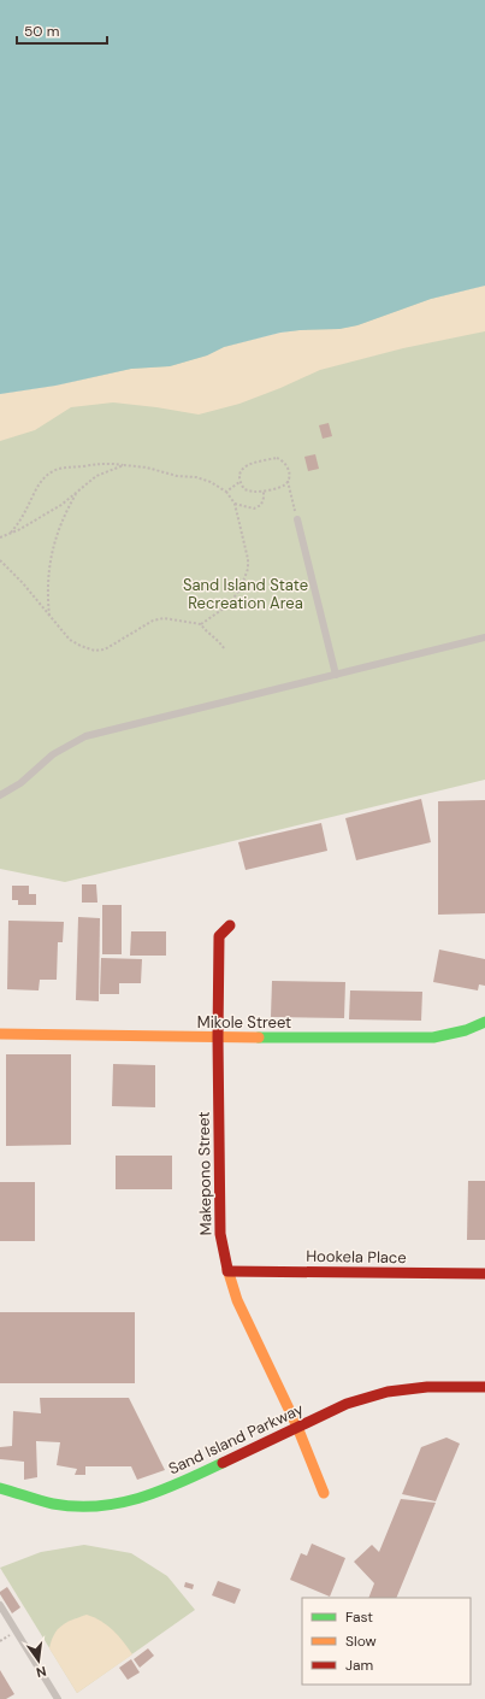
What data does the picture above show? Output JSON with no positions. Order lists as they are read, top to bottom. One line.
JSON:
{"streets":{"street":["Mikole Street","Makepono Street","Hookela Place","Sand Island Parkway"]},"crossings":[["Mikole Street","Makepono Street"],["Makepono Street","Hookela Place"],["Makepono Street","Sand Island Parkway"]],"parks":["Sand Island State Recreation Area"],"legend":["Fast","Slow","Jam"],"scale_bar":"50 m","north":"bottom"}
